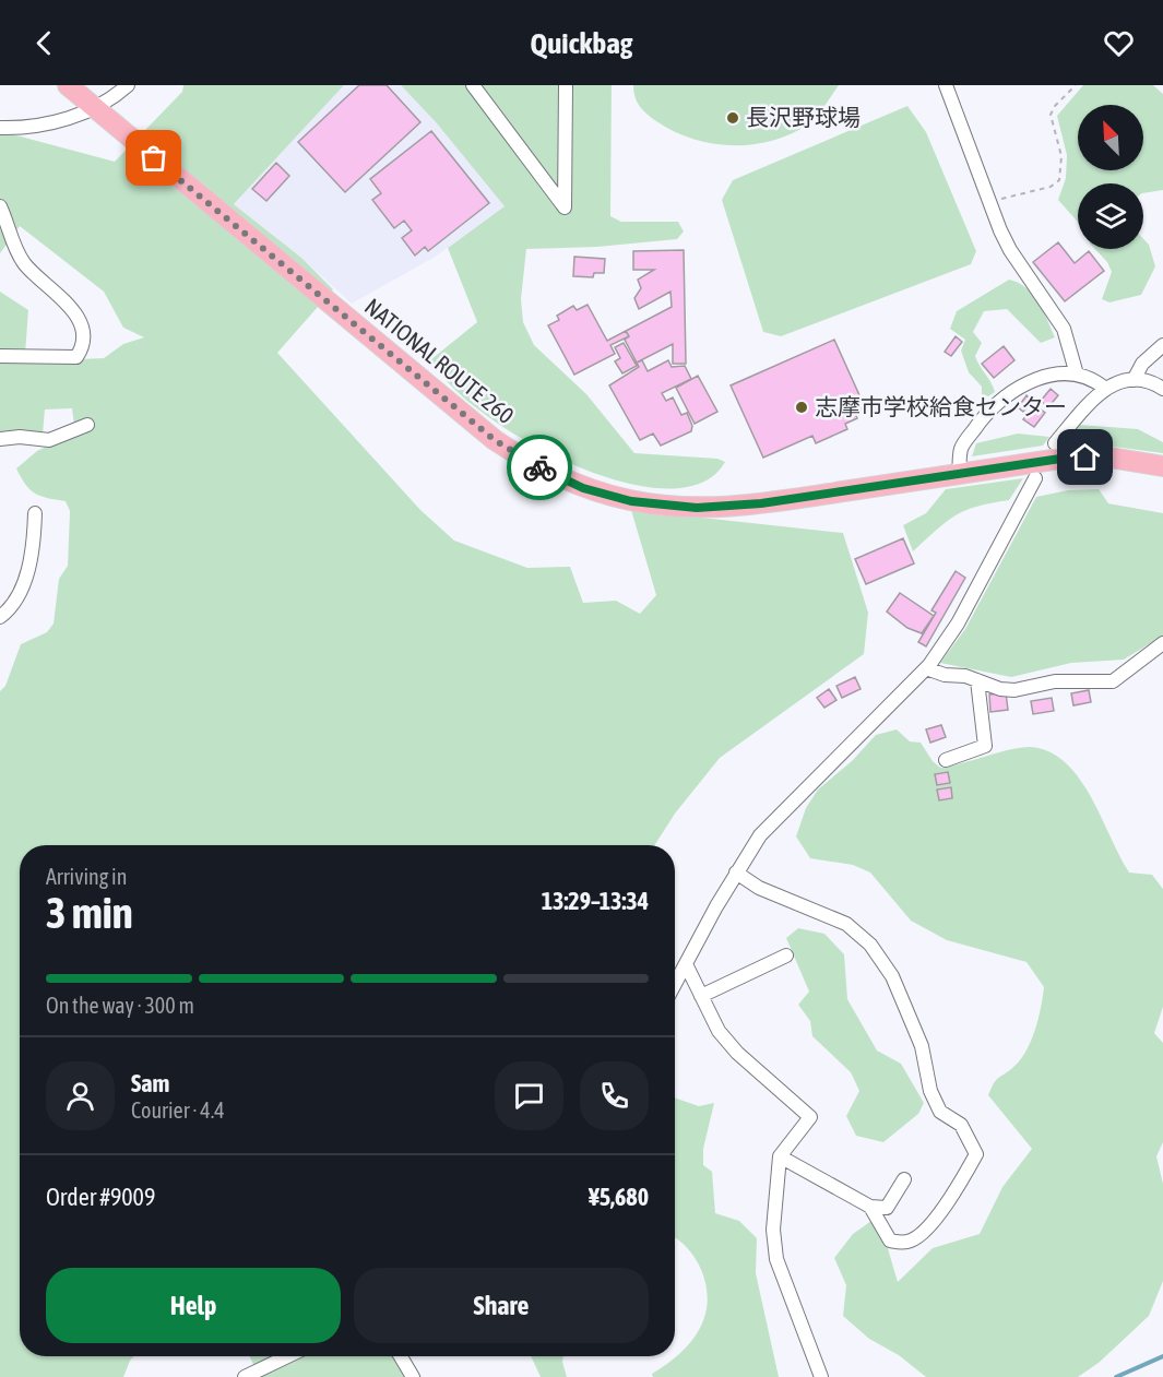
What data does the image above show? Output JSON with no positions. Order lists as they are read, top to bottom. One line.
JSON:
{"streets":{"highway":["NATIONAL ROUTE 260"]},"places":["長沢野球場","志摩市学校給食センター"],"north":"top left","page":{"header":"Quickbag","heading":["3 min","Arriving in","13:29–13:34"],"panel":["Sam","Courier · 4.4","Order #9009","¥5,680"],"bar":"On the way · 300 m","buttons":["Help","Share"]}}
